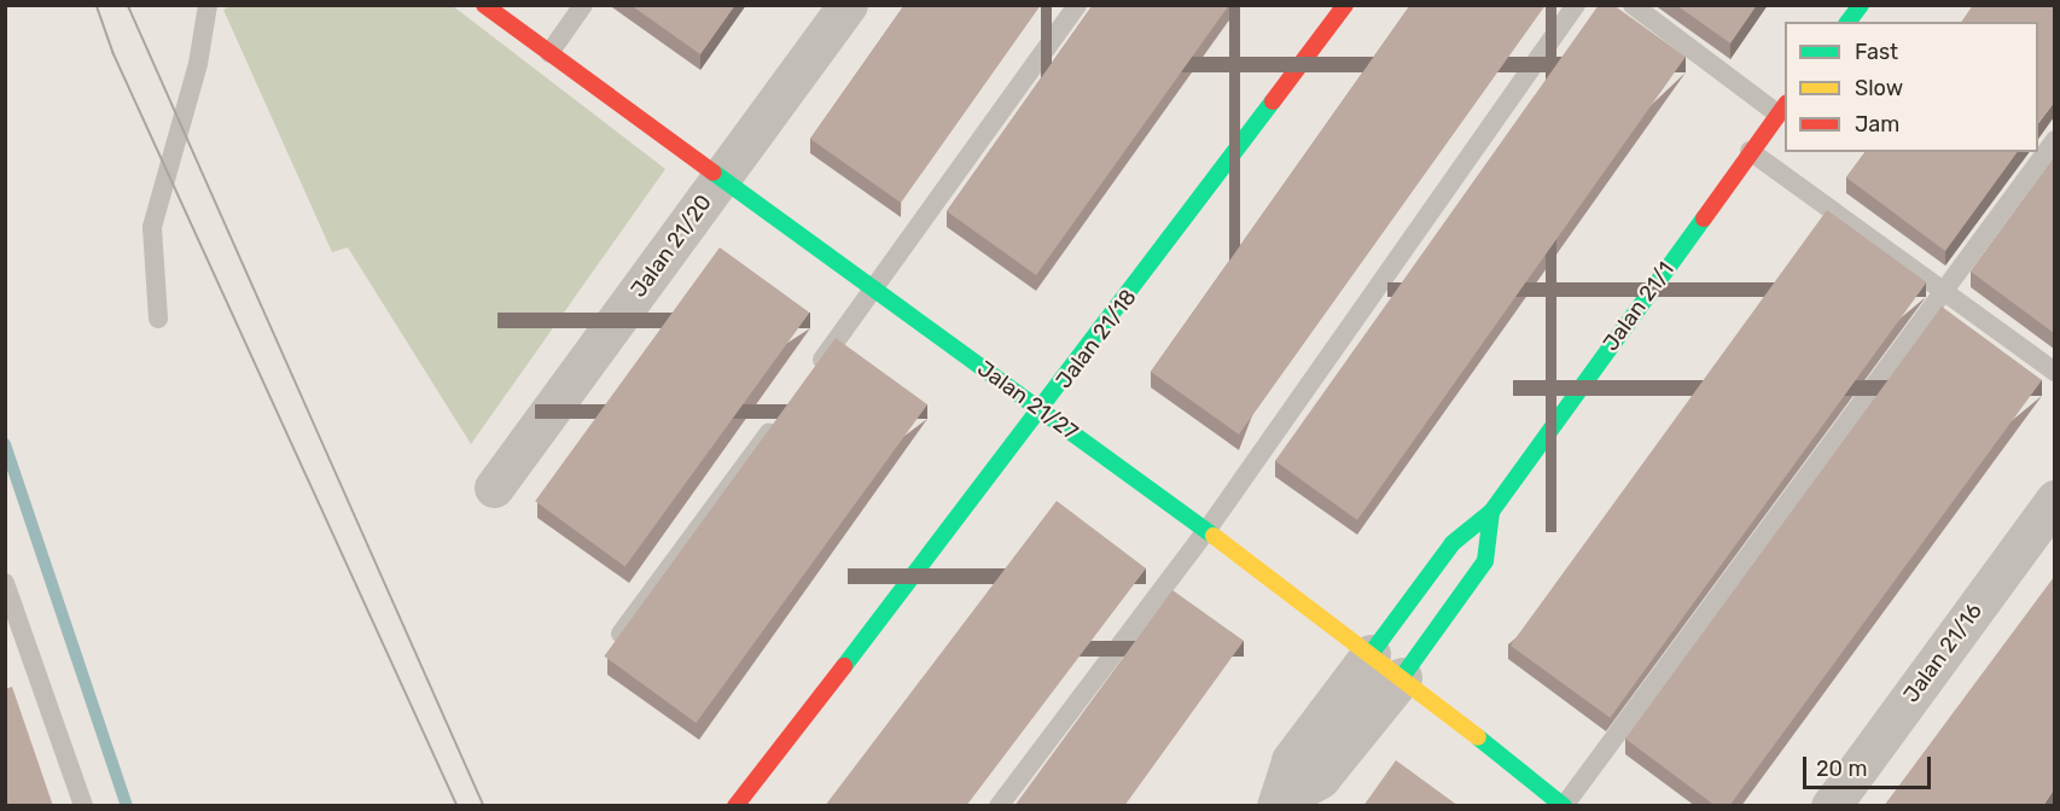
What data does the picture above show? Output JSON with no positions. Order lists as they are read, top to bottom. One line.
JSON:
{"streets":{"street":["Jalan 21/20","Jalan 21/1","Jalan 21/18","Jalan 21/27","Jalan 21/16"]},"crossings":[["Jalan 21/20","Jalan 21/27"],["Jalan 21/1","Jalan 21/27"],["Jalan 21/18","Jalan 21/27"]],"legend":["Fast","Slow","Jam"],"scale_bar":"20 m"}
